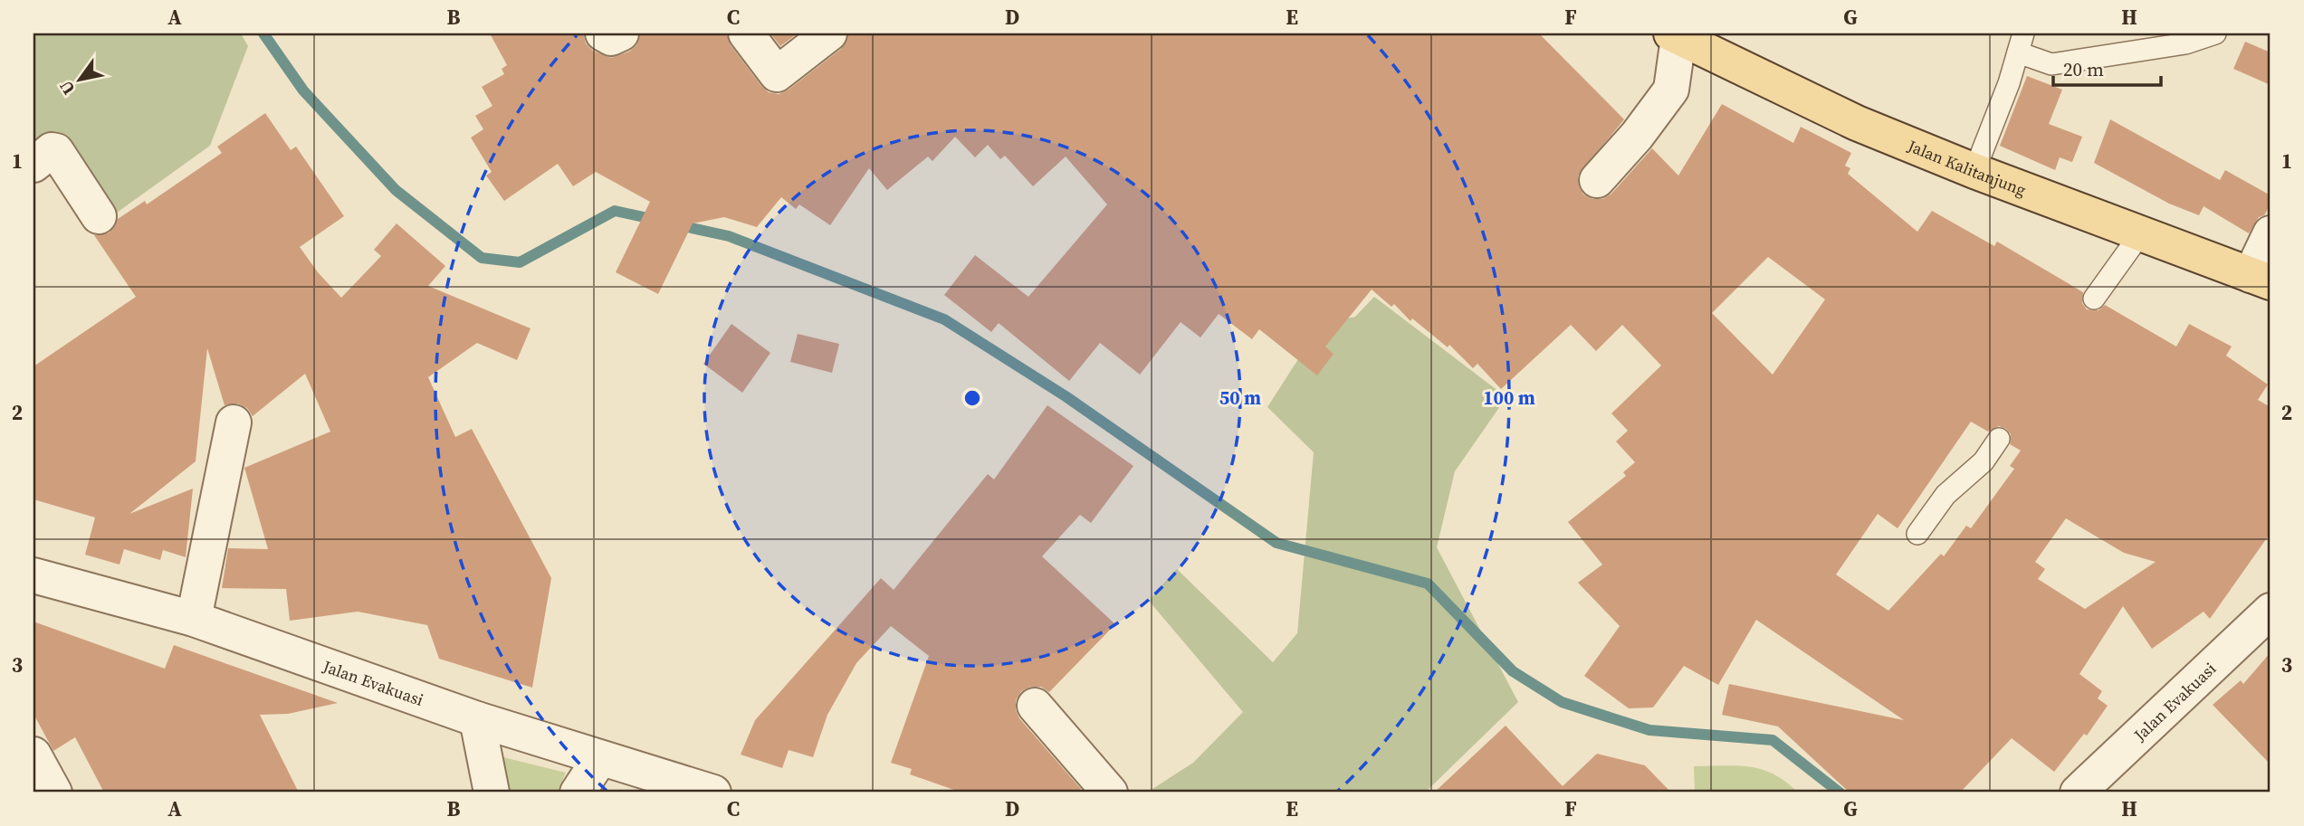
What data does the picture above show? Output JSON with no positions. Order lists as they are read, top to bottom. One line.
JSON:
{"streets":{"main road":["Jalan Kalitanjung"],"street":["Jalan Evakuasi"]},"scale_bar":"20 m","north":"bottom left","grid":{"columns":["A","B","C","D","E","F","G","H"],"rows":["1","2","3"]},"rings":["50 m","100 m"]}
